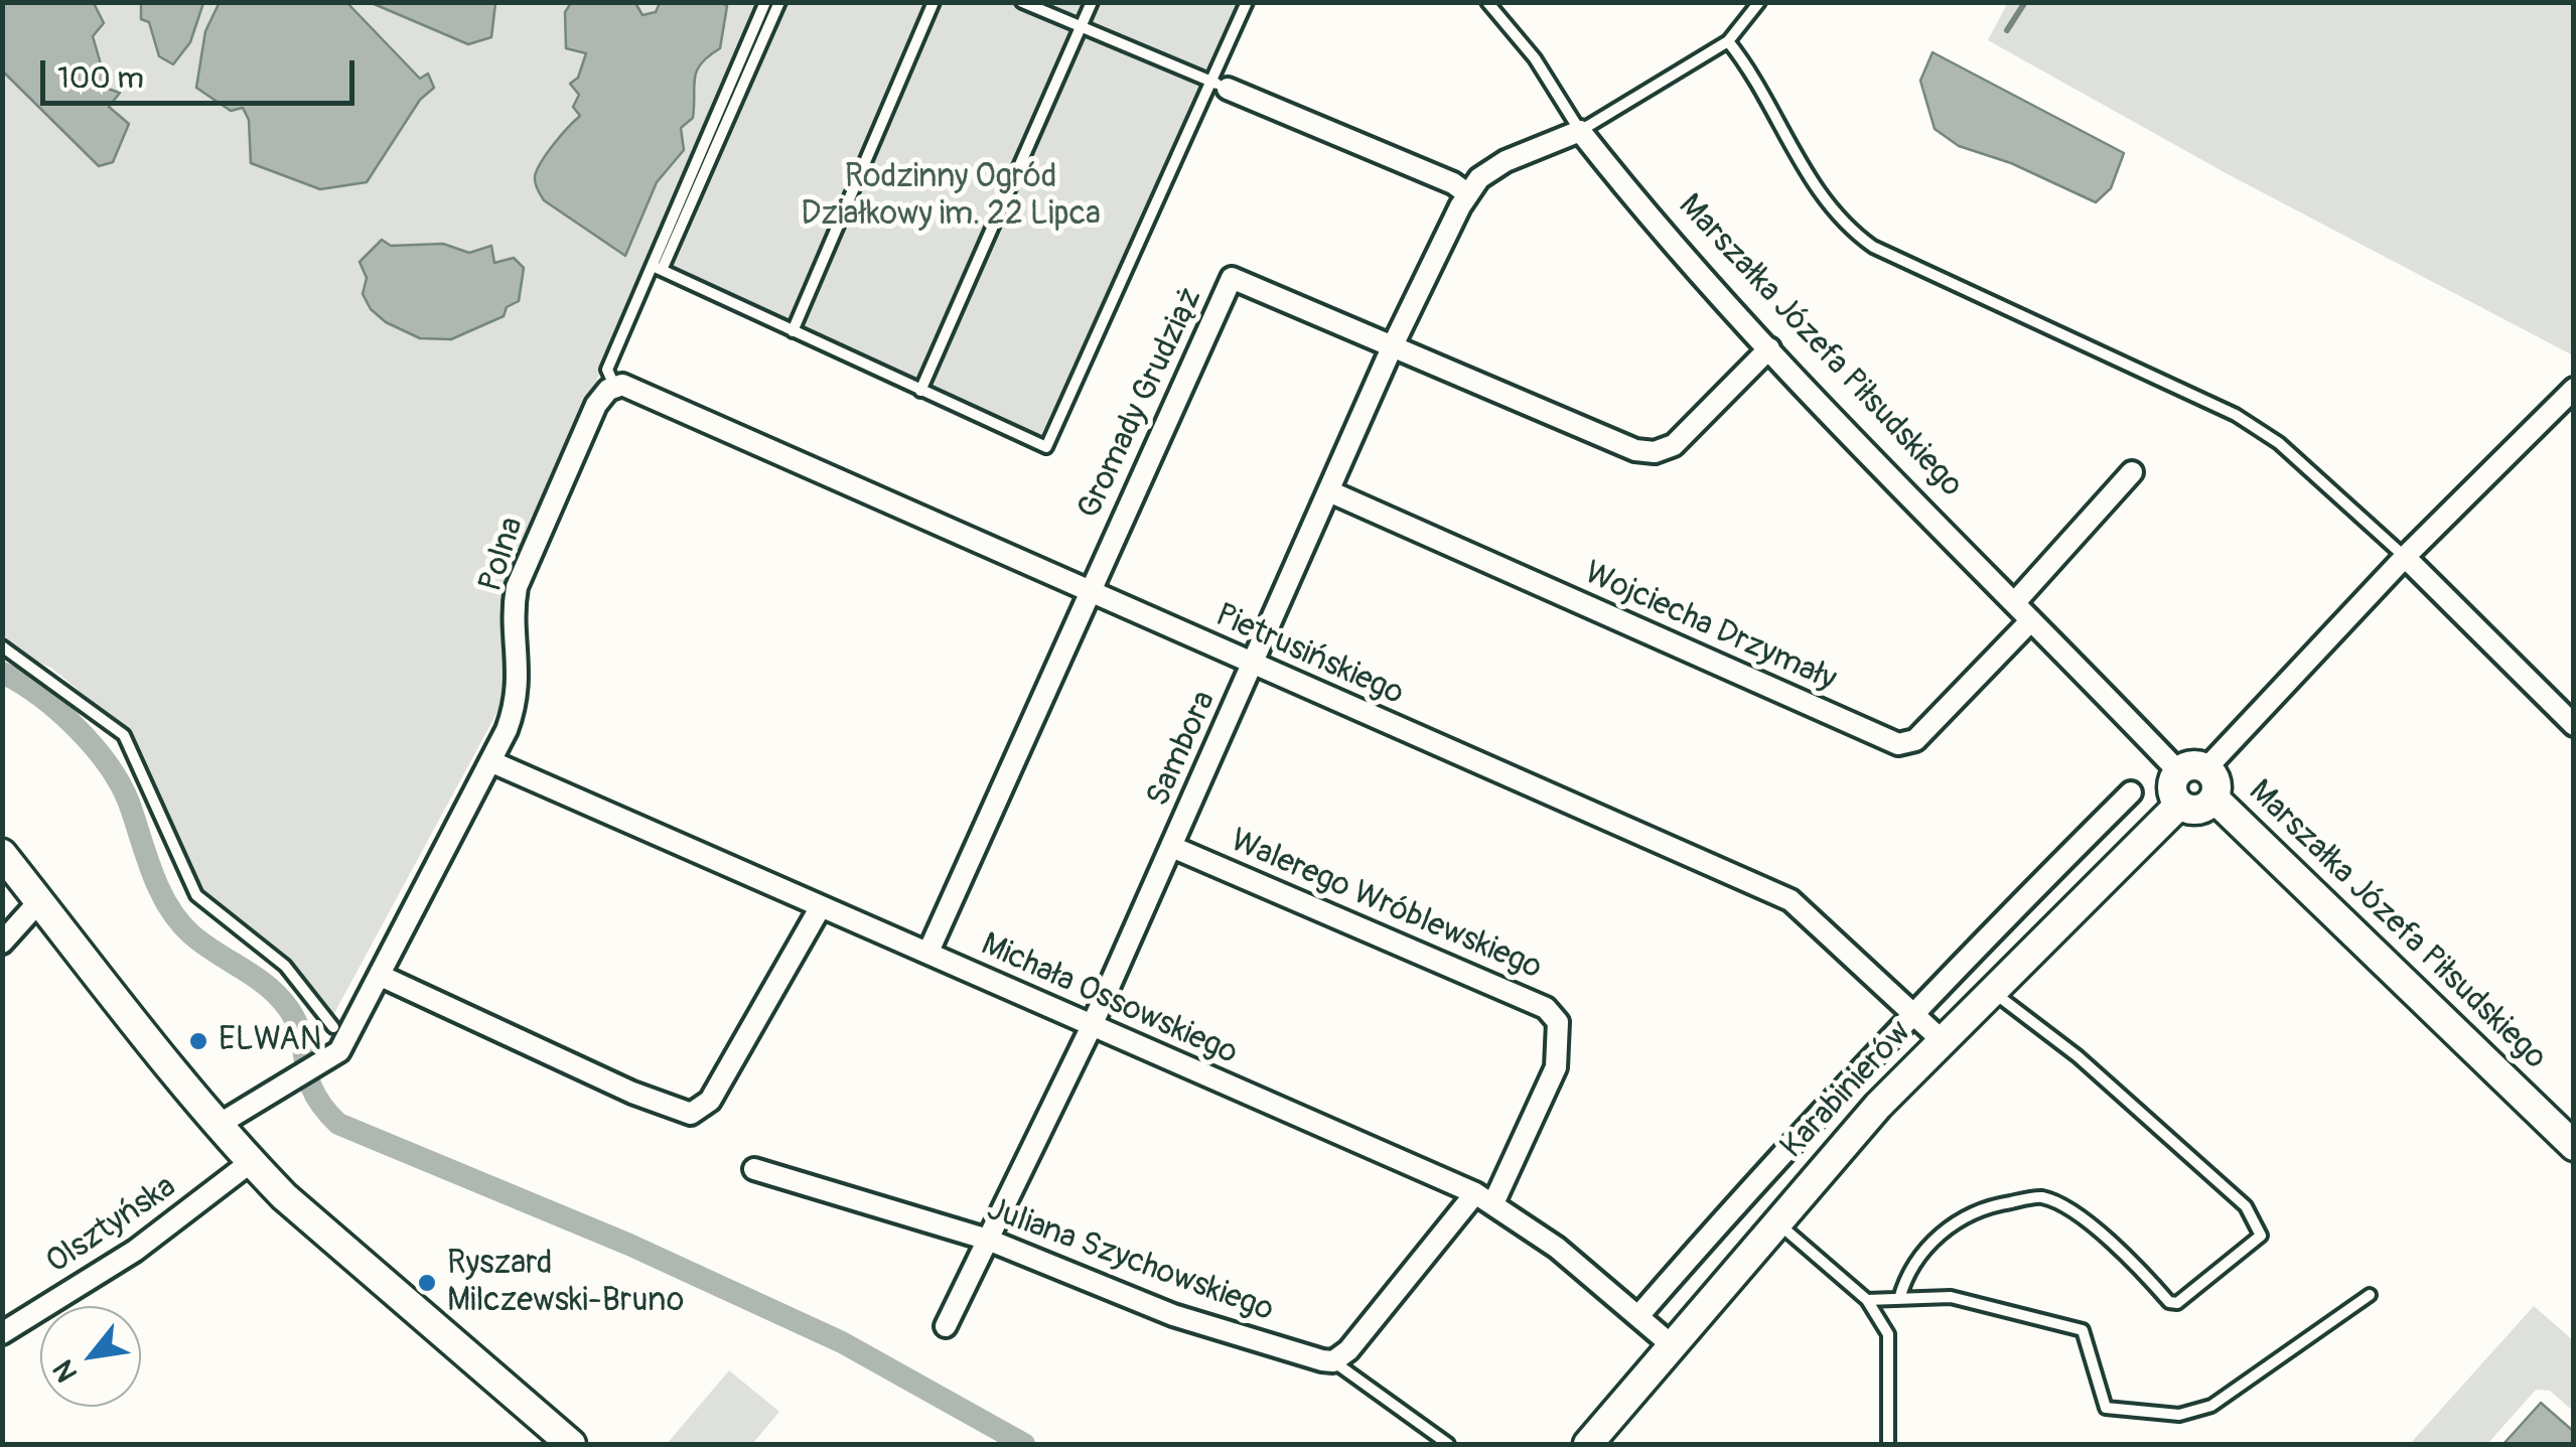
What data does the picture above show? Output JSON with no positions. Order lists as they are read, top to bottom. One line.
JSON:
{"streets":{"main road":["Marszałka Józefa Piłsudskiego","Karabinierów"],"street":["Gromady Grudziąż","Polna","Wojciecha Drzymały","Pietrusińskiego","Sambora","Walerego Wróblewskiego","Michała Ossowskiego","Olsztyńska","Juliana Szychowskiego"]},"crossings":[["Marszałka Józefa Piłsudskiego","Gromady Grudziąż"],["Marszałka Józefa Piłsudskiego","Wojciecha Drzymały"],["Marszałka Józefa Piłsudskiego","Sambora"],["Marszałka Józefa Piłsudskiego","Karabinierów"],["Gromady Grudziąż","Pietrusińskiego"],["Gromady Grudziąż","Sambora"],["Gromady Grudziąż","Michała Ossowskiego"],["Polna","Pietrusińskiego"],["Polna","Michała Ossowskiego"],["Wojciecha Drzymały","Sambora"],["Pietrusińskiego","Sambora"],["Pietrusińskiego","Karabinierów"],["Sambora","Walerego Wróblewskiego"],["Sambora","Michała Ossowskiego"],["Sambora","Juliana Szychowskiego"],["Walerego Wróblewskiego","Michała Ossowskiego"],["Michała Ossowskiego","Karabinierów"]],"parks":["Rodzinny Ogród Działkowy im. 22 Lipca"],"places":["ELWAN","Ryszard Milczewski-Bruno"],"scale_bar":"100 m","north":"bottom left"}
